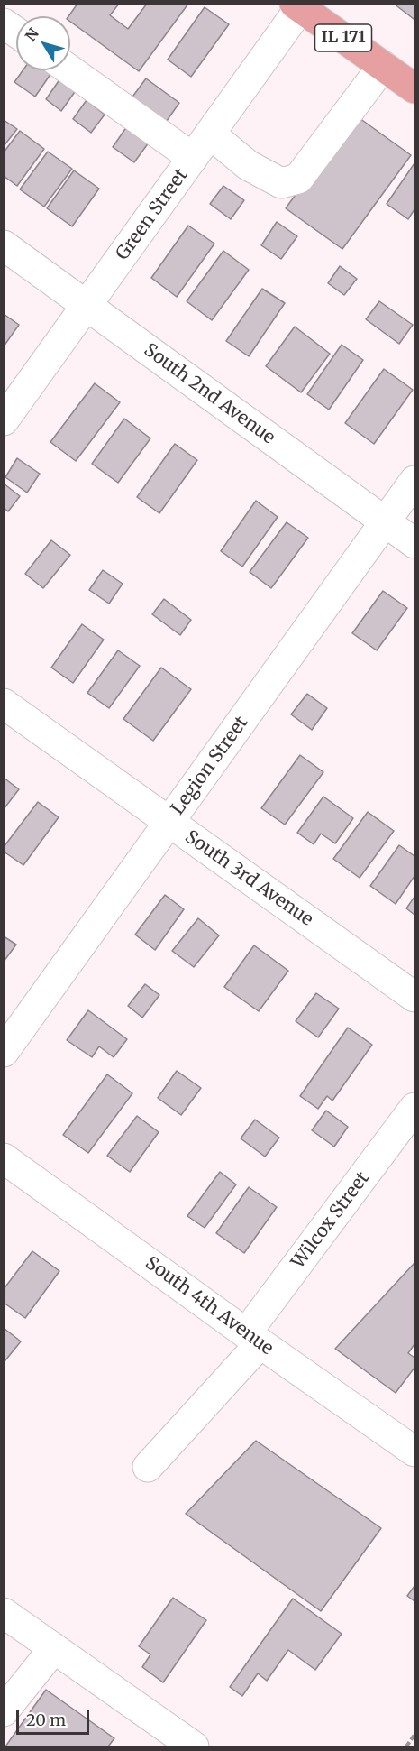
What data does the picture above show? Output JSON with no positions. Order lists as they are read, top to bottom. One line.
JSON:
{"streets":{"main road":["IL 171"],"street":["Green Street","South 2nd Avenue","Legion Street","South 3rd Avenue","Wilcox Street","South 4th Avenue"]},"crossings":[["IL 171","Green Street"],["Green Street","South 2nd Avenue"],["South 2nd Avenue","Legion Street"],["Legion Street","South 3rd Avenue"],["Wilcox Street","South 4th Avenue"]],"scale_bar":"20 m","north":"top left"}
